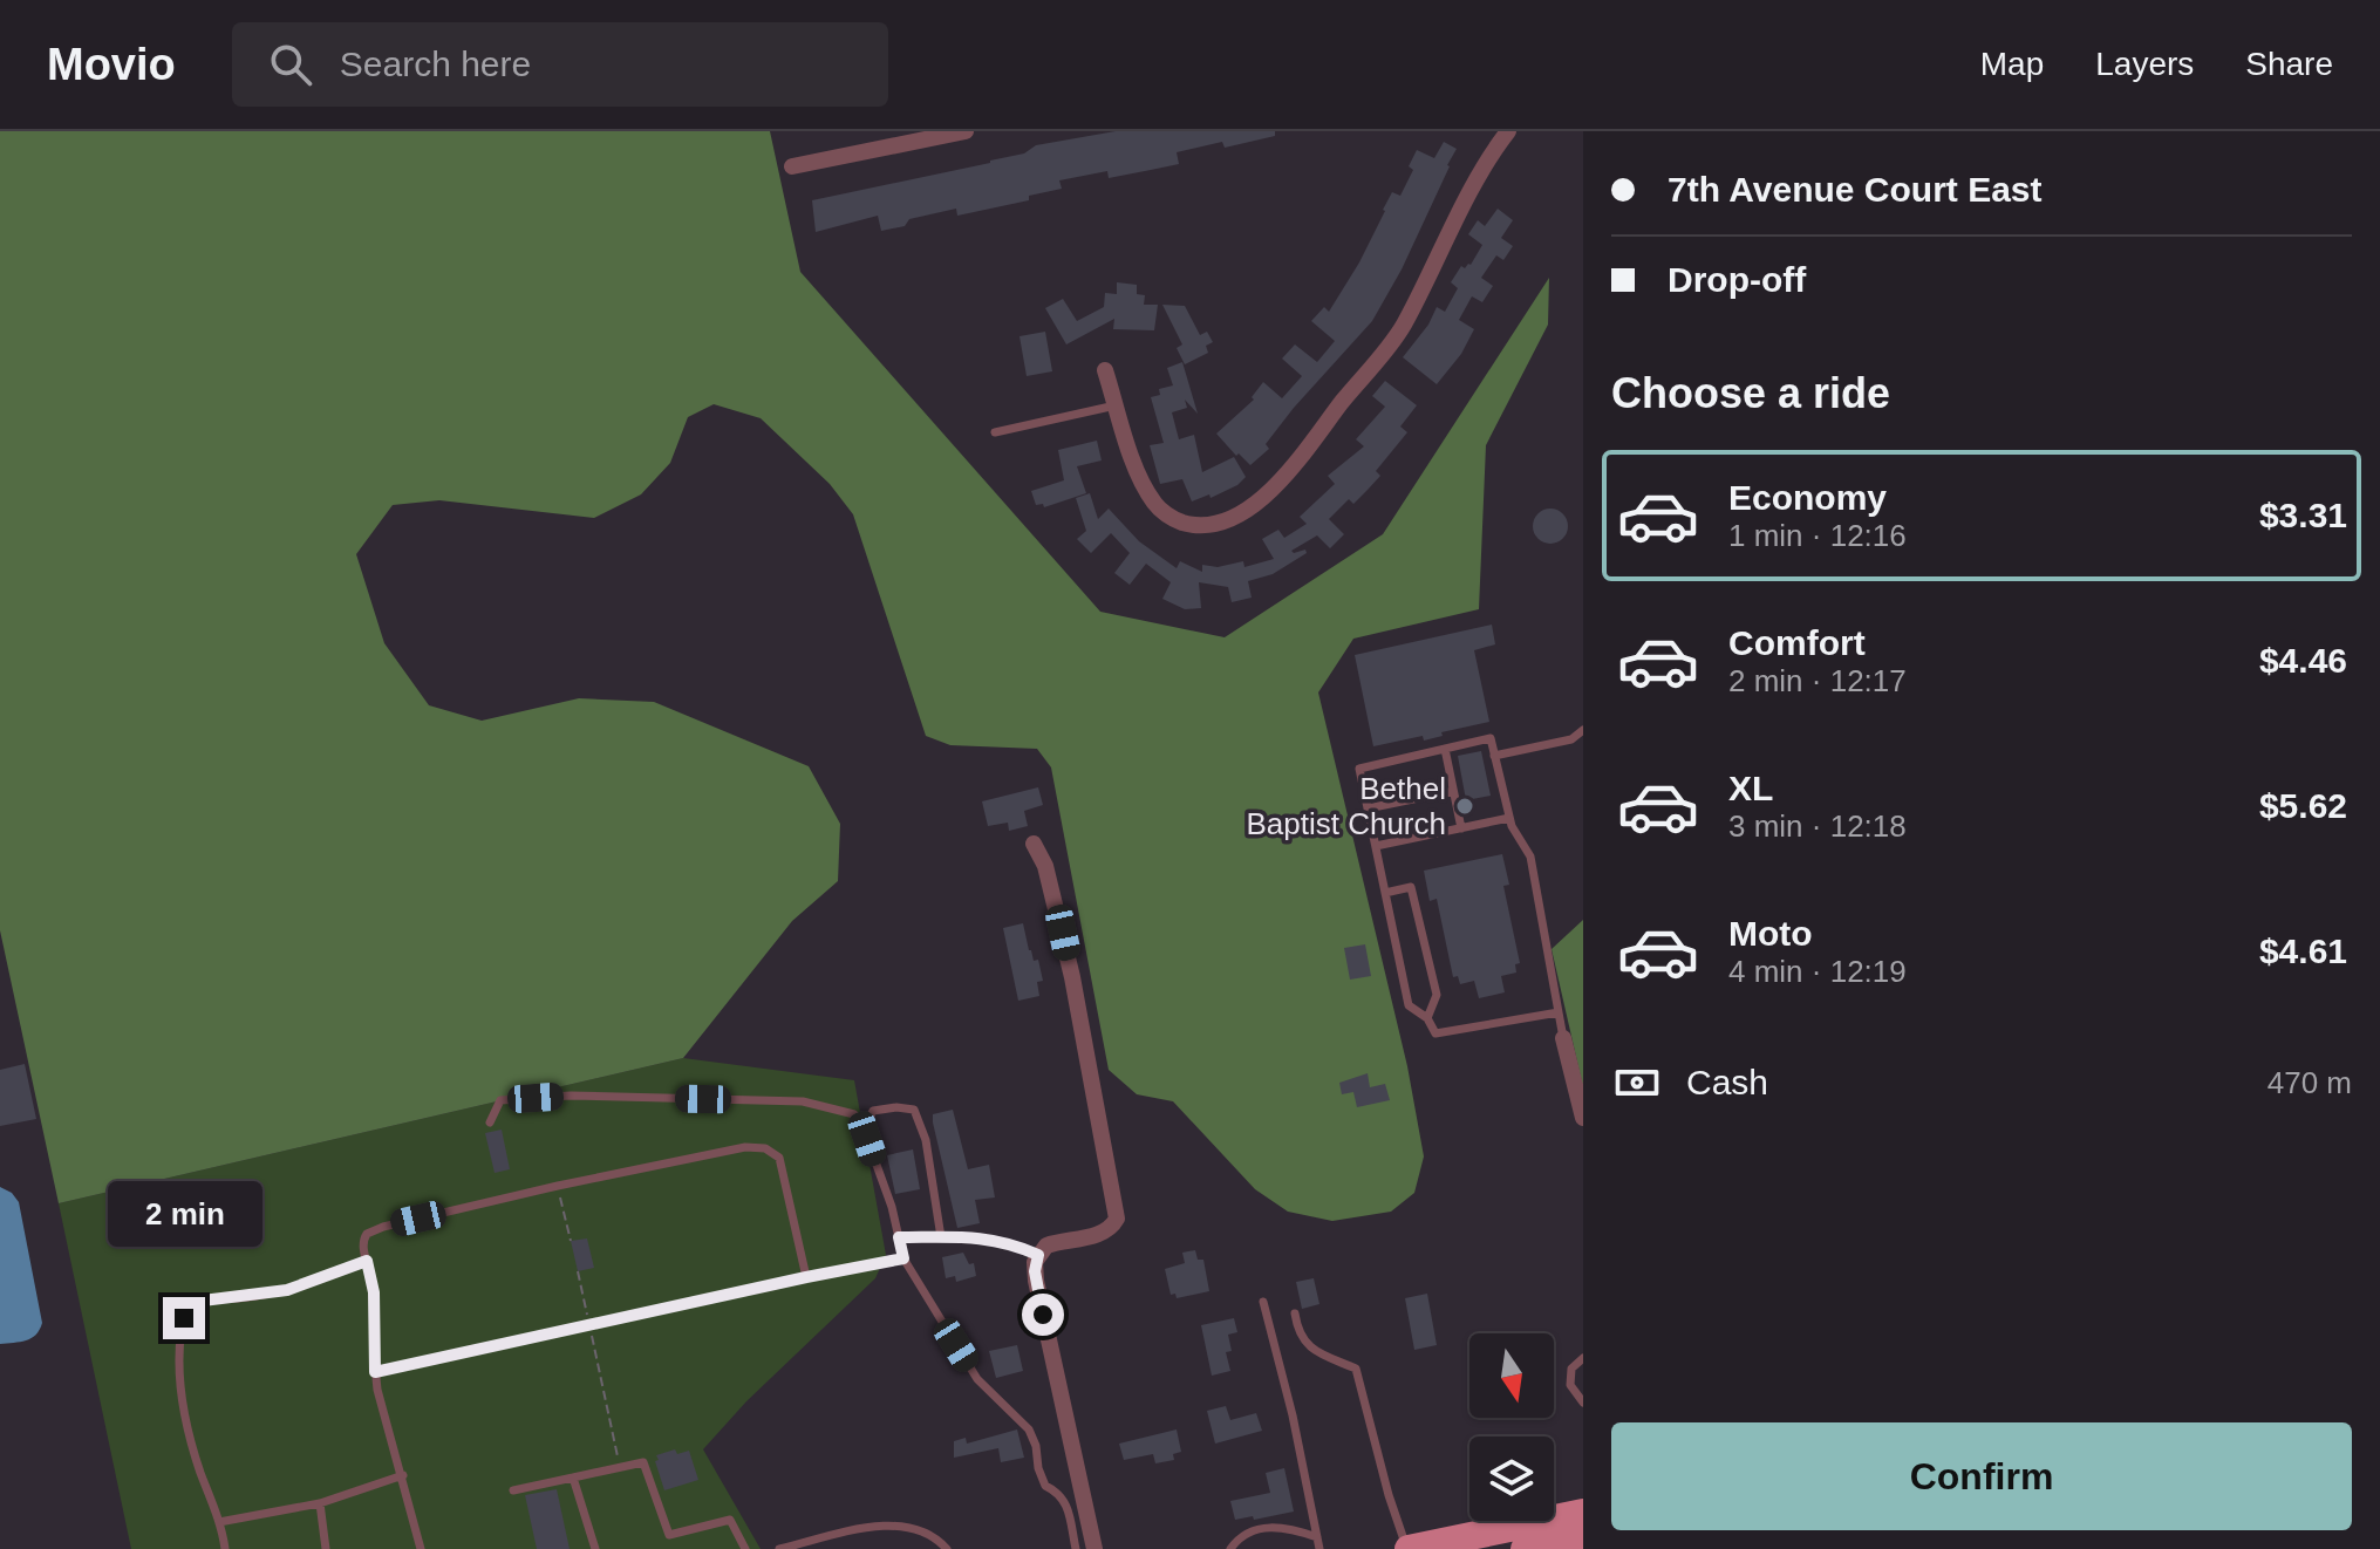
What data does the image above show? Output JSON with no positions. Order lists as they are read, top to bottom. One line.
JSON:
{"places":["Bethel Baptist Church"],"north":"bottom","page":{"header":"Movio","search":"Search here","nav":["Map","Layers","Share"],"banner":["7th Avenue Court East","Drop-off"],"heading":"Choose a ride","list":[{"name":"Economy","note":"1 min · 12:16","value":"$3.31"},{"name":"Comfort","note":"2 min · 12:17","value":"$4.46"},{"name":"XL","note":"3 min · 12:18","value":"$5.62"},{"name":"Moto","note":"4 min · 12:19","value":"$4.61"}],"pay":["Cash","470 m"],"bubble":"2 min","buttons":"Confirm"}}
